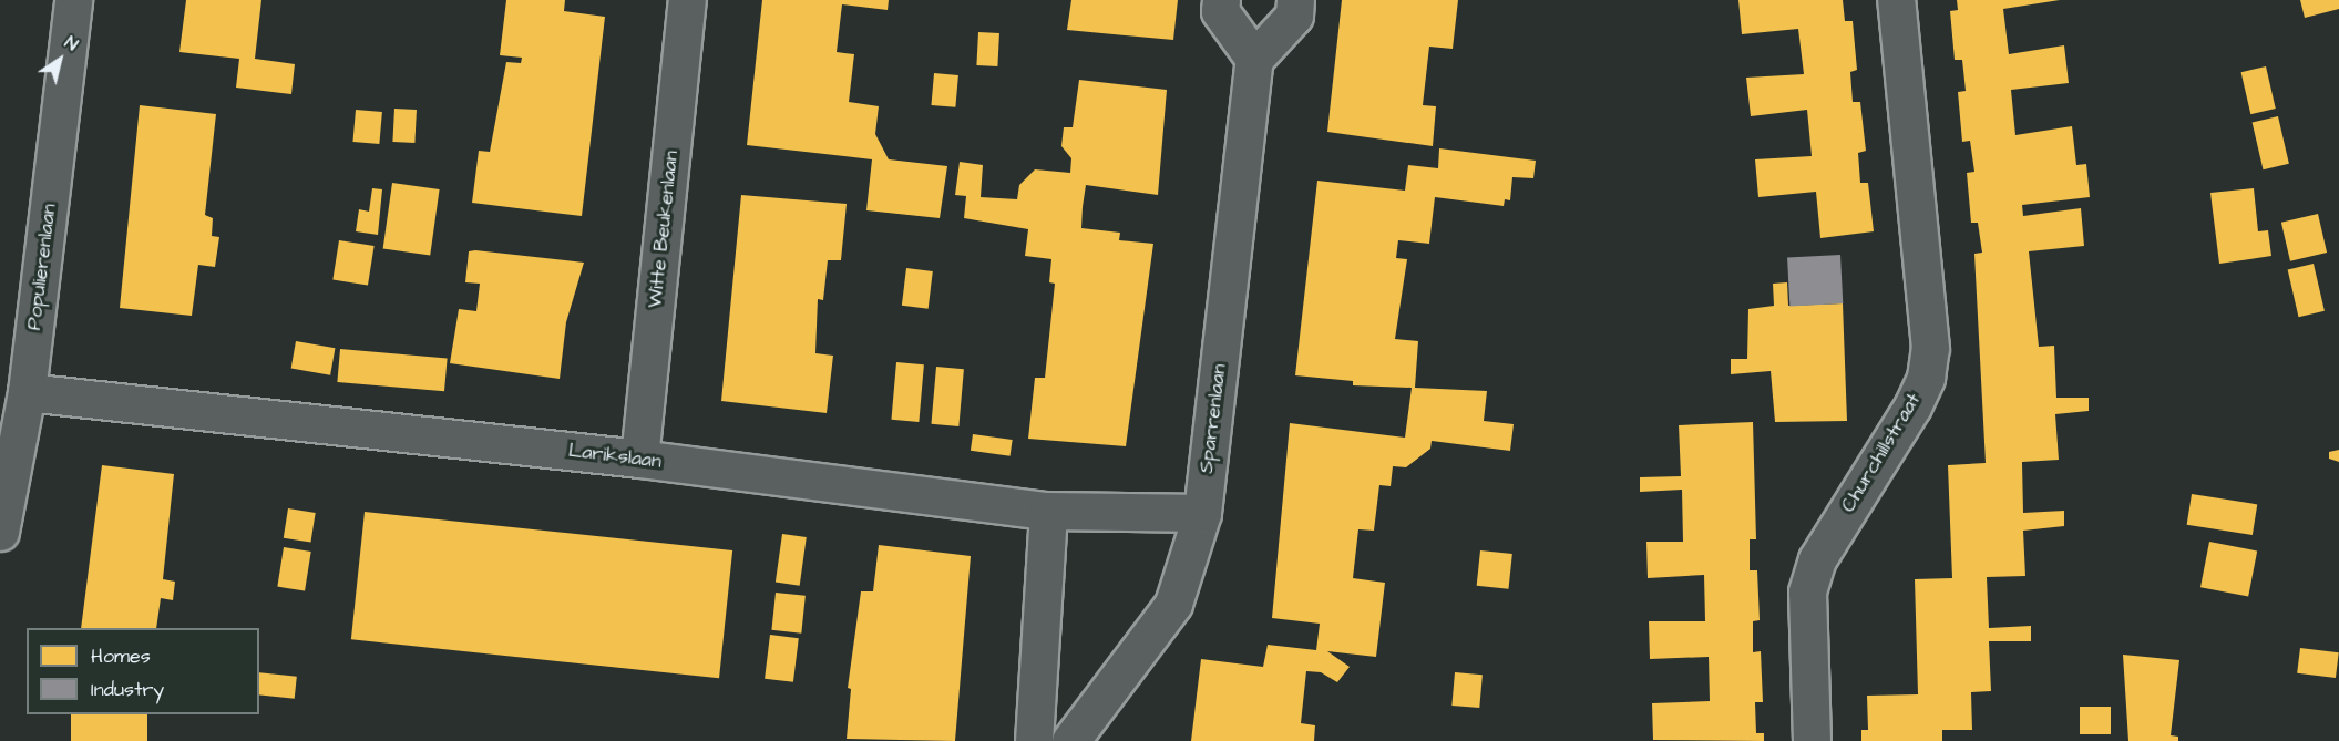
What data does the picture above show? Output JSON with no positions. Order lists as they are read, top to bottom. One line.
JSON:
{"streets":{"street":["Witte Beukenlaan","Populierenlaan","Sparrenlaan","Churchillstraat","Larikslaan"]},"crossings":[["Witte Beukenlaan","Larikslaan"],["Populierenlaan","Larikslaan"],["Sparrenlaan","Larikslaan"]],"legend":["Homes","Industry"],"north":"top right"}
